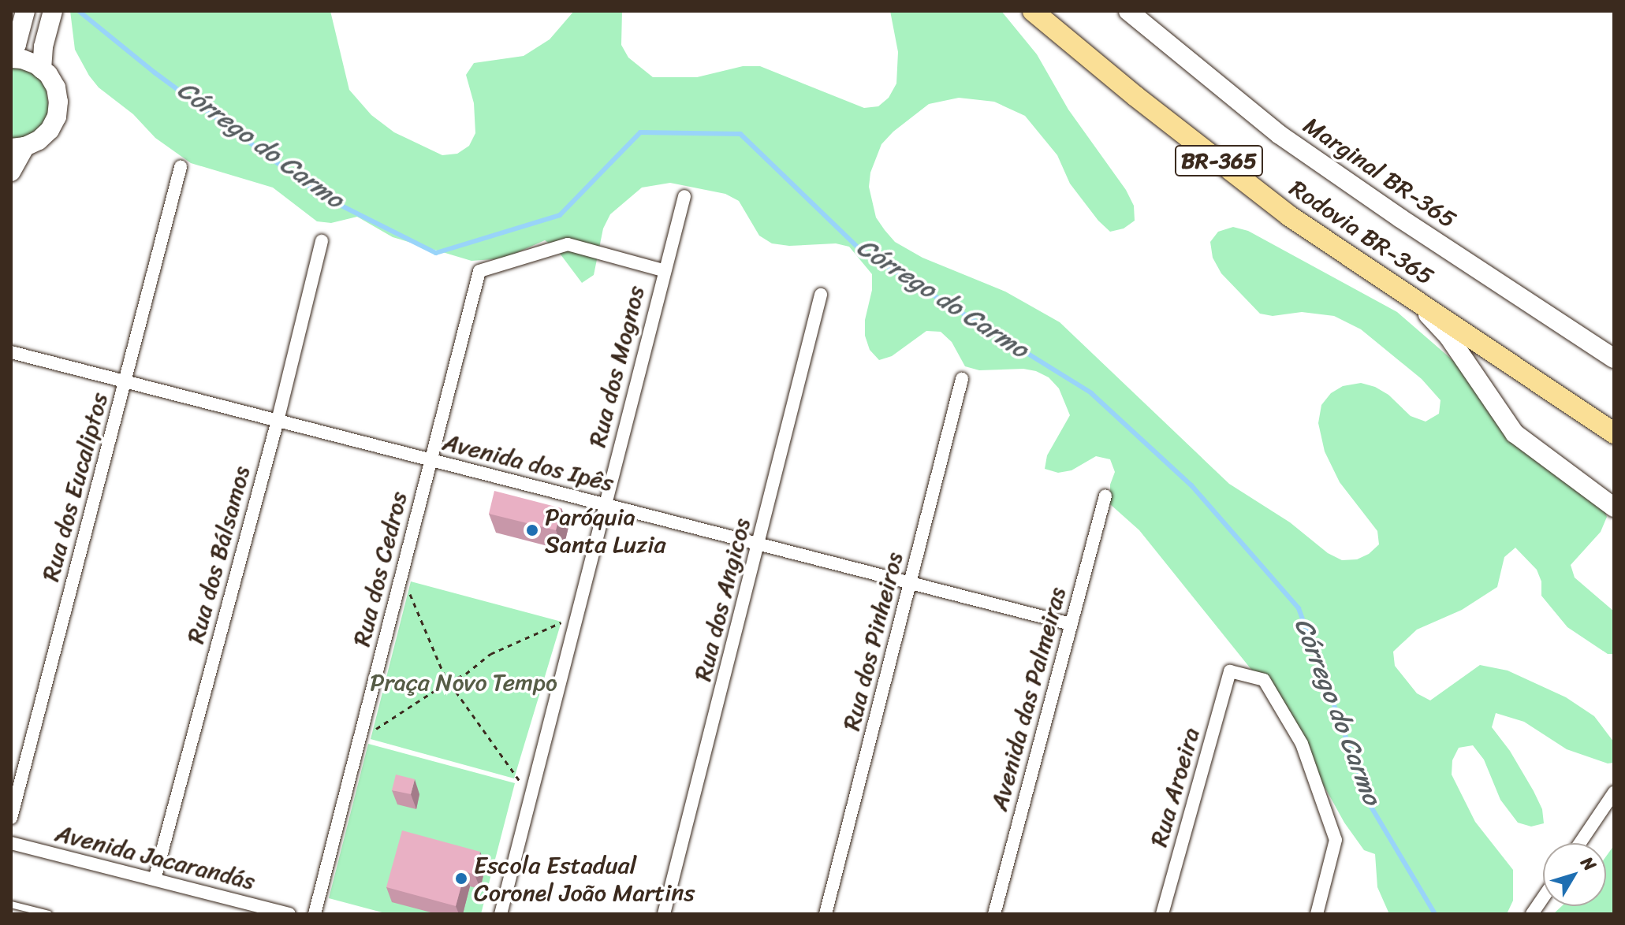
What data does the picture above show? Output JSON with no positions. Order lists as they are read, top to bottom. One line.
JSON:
{"streets":{"main road":["BR-365","Rodovia BR-365"],"street":["Marginal BR-365","Rua dos Mognos","Avenida dos Ipês","Rua dos Eucaliptos","Rua dos Bálsamos","Rua dos Cedros","Rua dos Angicos","Rua dos Pinheiros","Avenida das Palmeiras","Rua Aroeira","Avenida Jacarandás"]},"crossings":[["Rua dos Mognos","Avenida dos Ipês"],["Rua dos Mognos","Rua dos Cedros"],["Avenida dos Ipês","Rua dos Eucaliptos"],["Avenida dos Ipês","Rua dos Bálsamos"],["Avenida dos Ipês","Rua dos Cedros"],["Avenida dos Ipês","Rua dos Angicos"],["Avenida dos Ipês","Rua dos Pinheiros"],["Avenida dos Ipês","Avenida das Palmeiras"],["Rua dos Bálsamos","Avenida Jacarandás"]],"water":["Córrego do Carmo"],"parks":["Praça Novo Tempo"],"places":["Paróquia Santa Luzia","Escola Estadual Coronel João Martins"],"north":"top right"}
